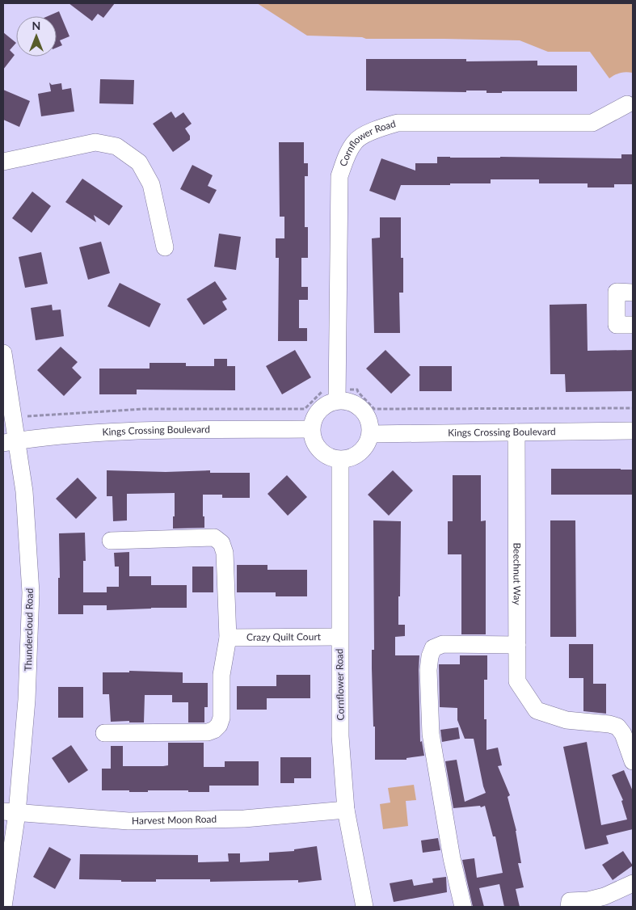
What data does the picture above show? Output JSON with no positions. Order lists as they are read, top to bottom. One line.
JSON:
{"streets":{"street":["Cornflower Road","Kings Crossing Boulevard","Beechnut Way","Thundercloud Road","Crazy Quilt Court","Harvest Moon Road"]},"crossings":[["Cornflower Road","Kings Crossing Boulevard"],["Cornflower Road","Crazy Quilt Court"],["Cornflower Road","Harvest Moon Road"],["Kings Crossing Boulevard","Beechnut Way"],["Kings Crossing Boulevard","Thundercloud Road"],["Thundercloud Road","Harvest Moon Road"]],"north":"top"}
